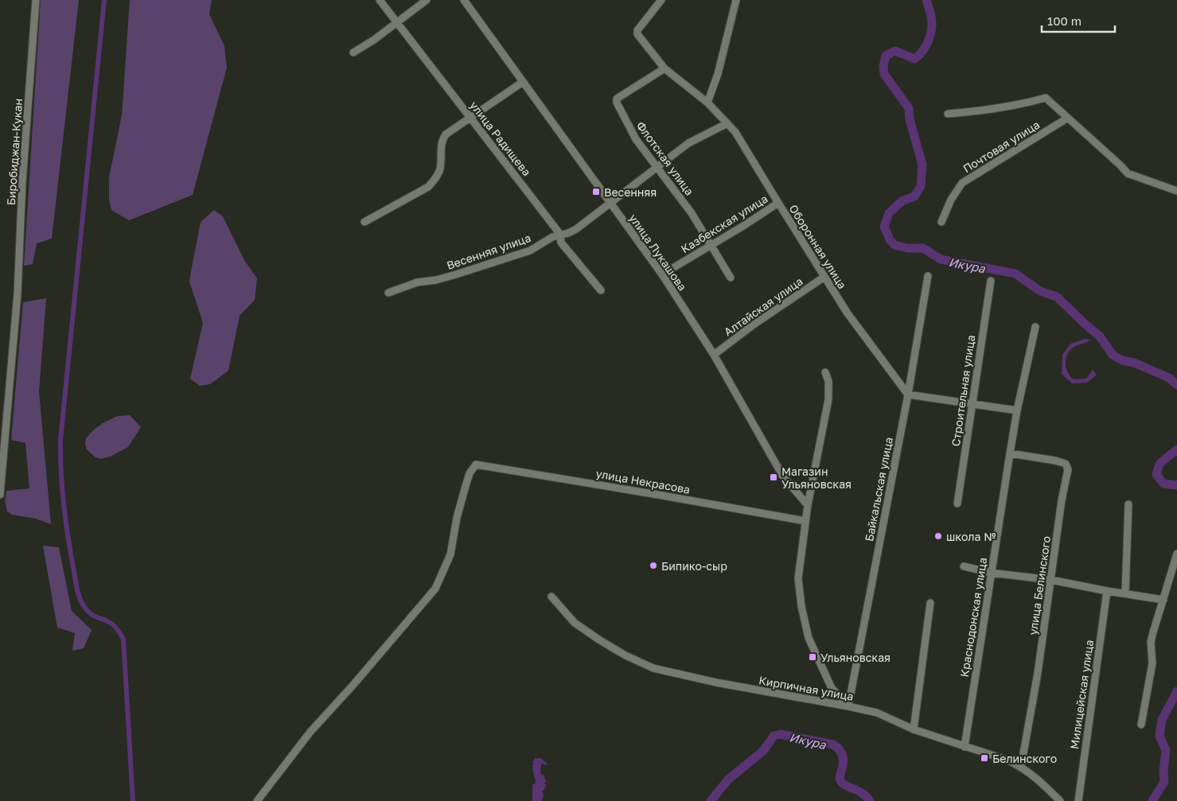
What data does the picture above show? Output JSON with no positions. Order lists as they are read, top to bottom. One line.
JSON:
{"streets":{"street":["улица Радищева","Почтовая улица","Биробиджан-Кукан","Флотская улица","Казбекская улица","Оборонная улица","Весенняя улица","улица Лукашова","Алтайская улица","Строительная улица","улица Некрасова","Байкальская улица","улица Белинского","Краснодонская улица","Кирпичная улица","Милицейская улица"]},"crossings":[["улица Радищева","Весенняя улица"],["Флотская улица","Казбекская улица"],["Флотская улица","Оборонная улица"],["Флотская улица","Весенняя улица"],["Казбекская улица","Оборонная улица"],["Казбекская улица","улица Лукашова"],["Оборонная улица","Весенняя улица"],["Оборонная улица","Алтайская улица"],["Оборонная улица","Байкальская улица"],["Весенняя улица","улица Лукашова"],["улица Лукашова","Алтайская улица"],["Байкальская улица","Кирпичная улица"],["улица Белинского","Краснодонская улица"],["улица Белинского","Кирпичная улица"],["Краснодонская улица","Кирпичная улица"]],"water":["Икура"],"places":{"transit":["Весенняя","Магазин Ульяновская","Ульяновская","Белинского"],"other":["школа №","Бипико-сыр"]},"scale_bar":"100 m"}
